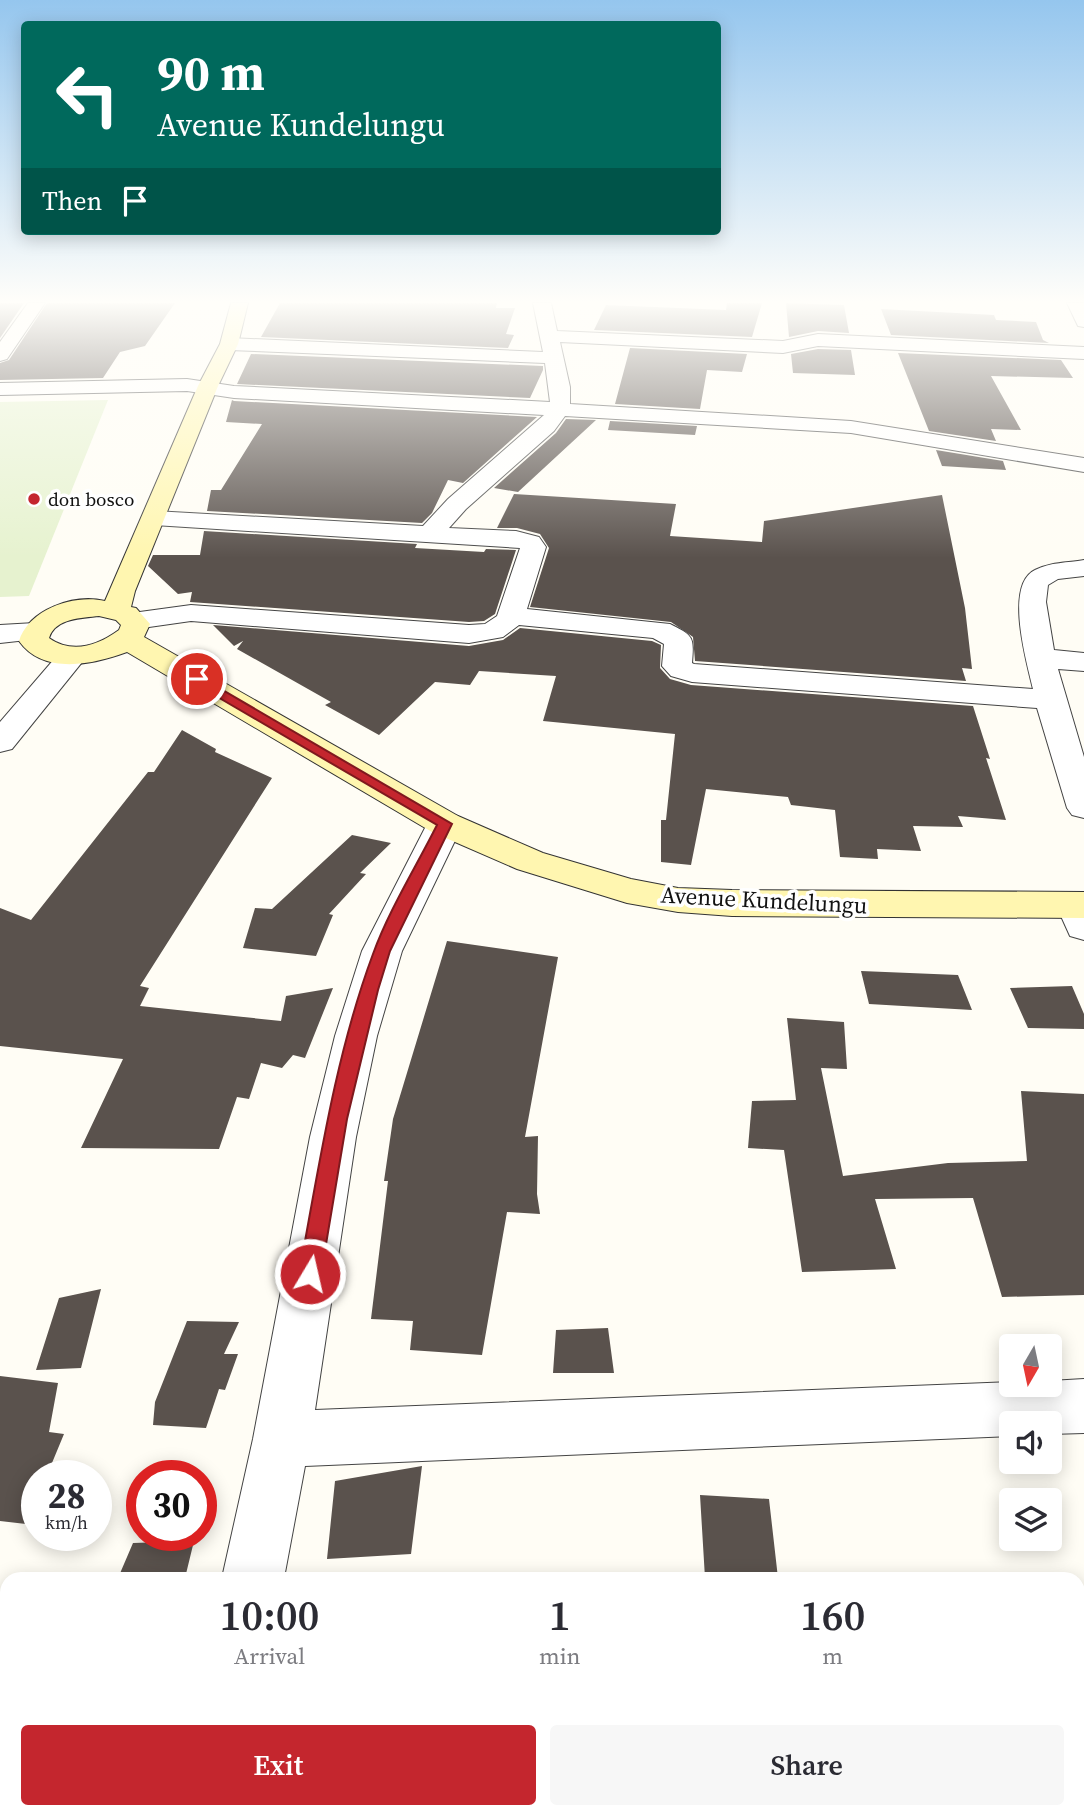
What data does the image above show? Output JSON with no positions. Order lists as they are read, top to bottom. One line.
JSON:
{"streets":{"street":["Avenue Kundelungu"]},"places":["don bosco"],"north":"bottom","page":{"turn":["90 m","Avenue Kundelungu"],"then":"Then","speed":"28 km/h","limit":"30","eta":["10:00","Arrival","1","min","160","m"],"buttons":["Exit","Share"]}}
